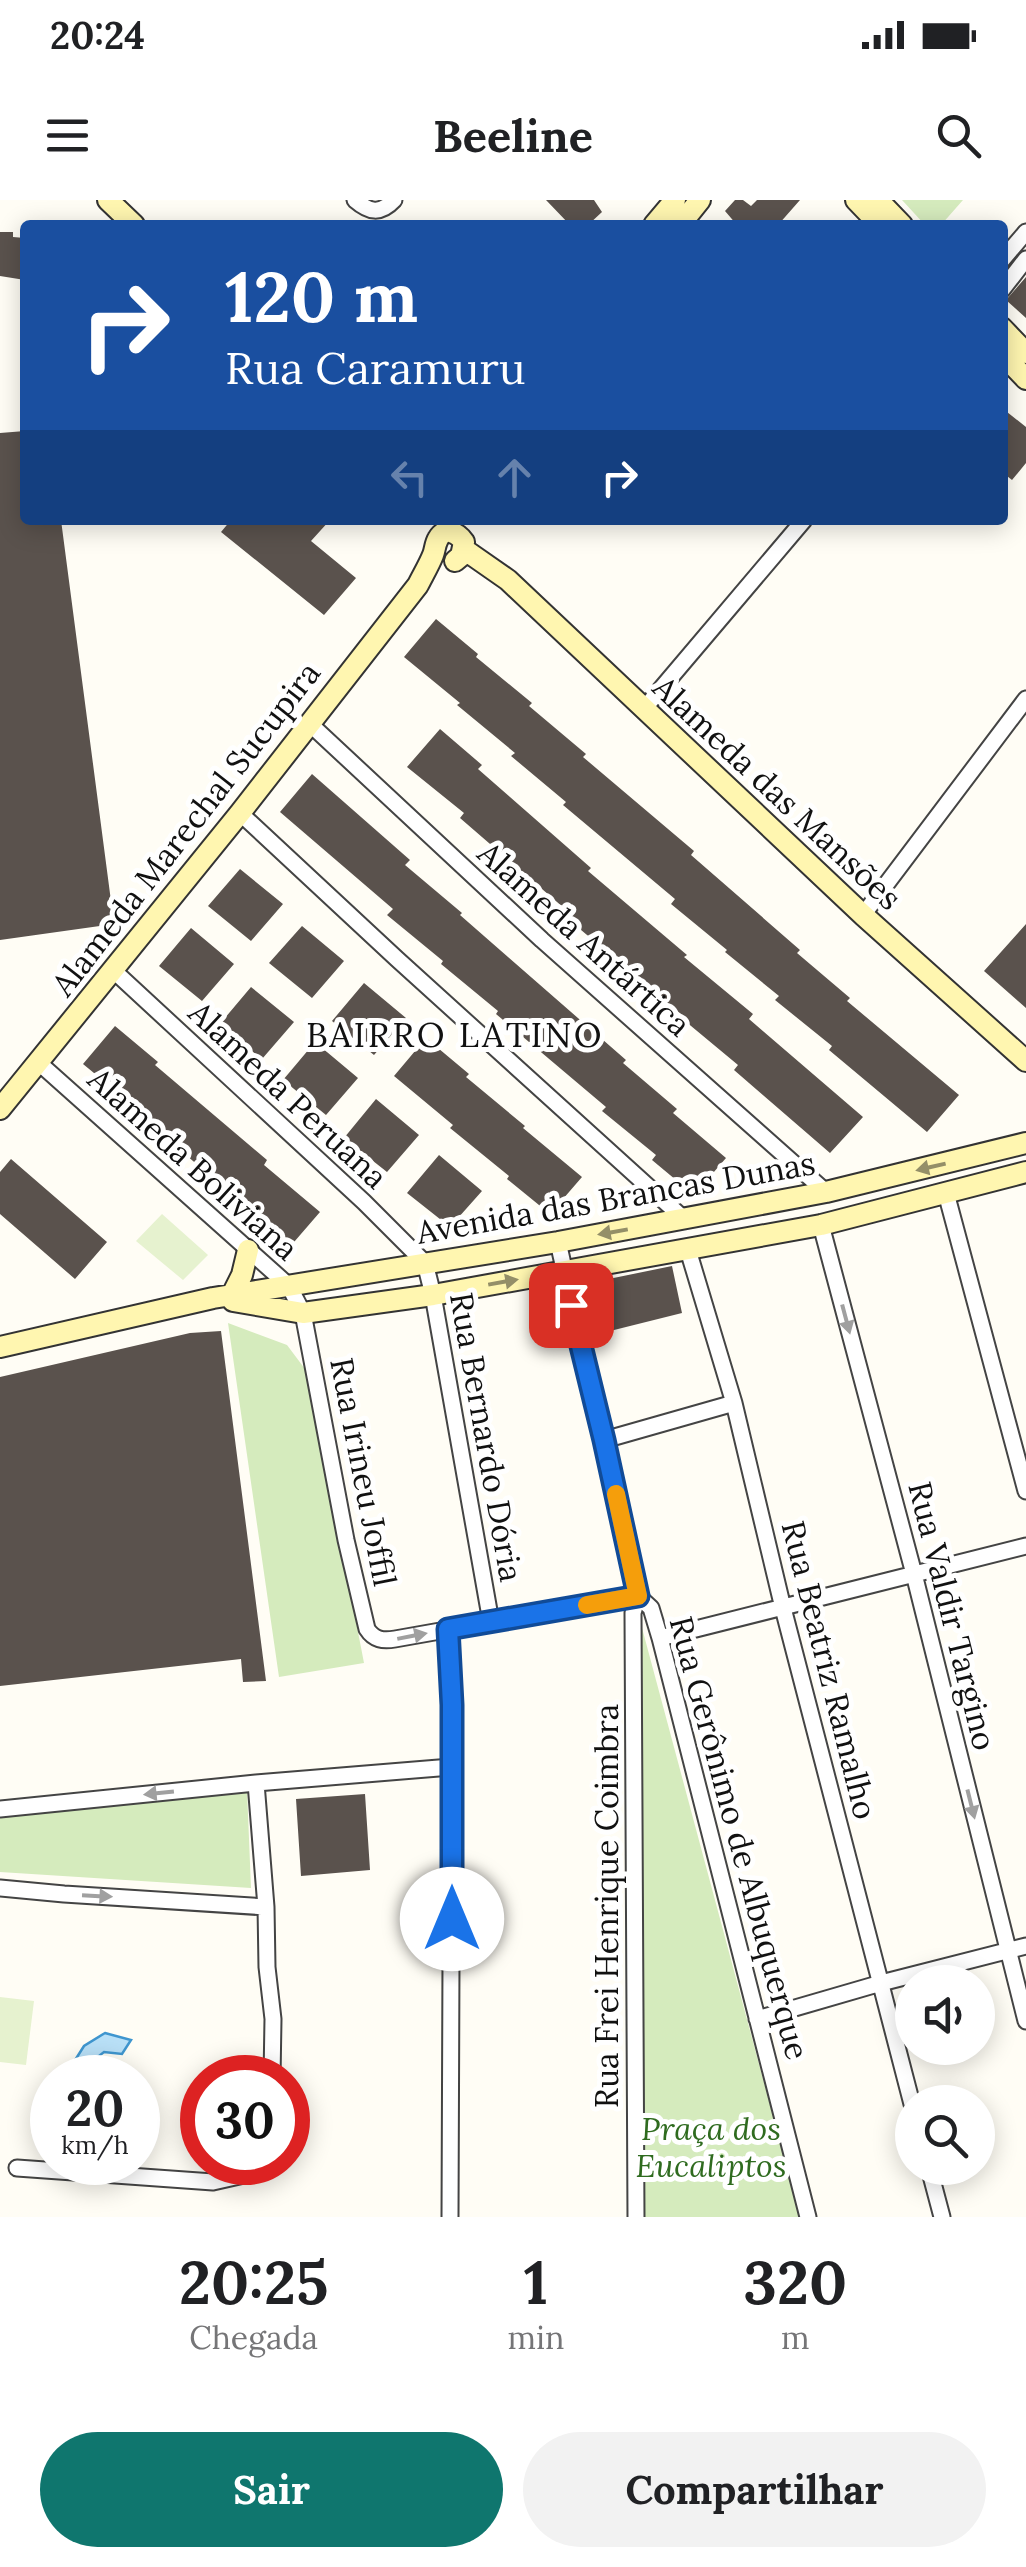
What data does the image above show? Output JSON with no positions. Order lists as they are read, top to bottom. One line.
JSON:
{"streets":{"main road":["Alameda das Mansões","Alameda Marechal Sucupira","Avenida das Brancas Dunas"],"street":["Alameda Antártica","Alameda Peruana","Alameda Boliviana","Rua Bernardo Dória","Rua Irineu Joffil","Rua Valdir Targino","Rua Beatriz Ramalho","Rua Gerônimo de Albuquerque","Rua Frei Henrique Coimbra"]},"crossings":[["Alameda das Mansões","Alameda Marechal Sucupira"],["Alameda Marechal Sucupira","Alameda Antártica"],["Alameda Marechal Sucupira","Alameda Peruana"],["Alameda Marechal Sucupira","Alameda Boliviana"],["Alameda Antártica","Avenida das Brancas Dunas"],["Alameda Peruana","Avenida das Brancas Dunas"],["Alameda Peruana","Rua Bernardo Dória"],["Alameda Boliviana","Avenida das Brancas Dunas"],["Alameda Boliviana","Rua Irineu Joffil"],["Avenida das Brancas Dunas","Rua Bernardo Dória"],["Avenida das Brancas Dunas","Rua Irineu Joffil"],["Avenida das Brancas Dunas","Rua Valdir Targino"],["Avenida das Brancas Dunas","Rua Beatriz Ramalho"],["Avenida das Brancas Dunas","Rua Gerônimo de Albuquerque"],["Rua Gerônimo de Albuquerque","Rua Frei Henrique Coimbra"]],"districts":["BAIRRO LATINO"],"parks":["Praça dos Eucaliptos"],"page":{"status":"20:24","header":"Beeline","turn":["120 m","Rua Caramuru"],"speed":"20 km/h","limit":"30","eta":["20:25","Chegada","1","min","320","m"],"buttons":["Sair","Compartilhar"]}}
